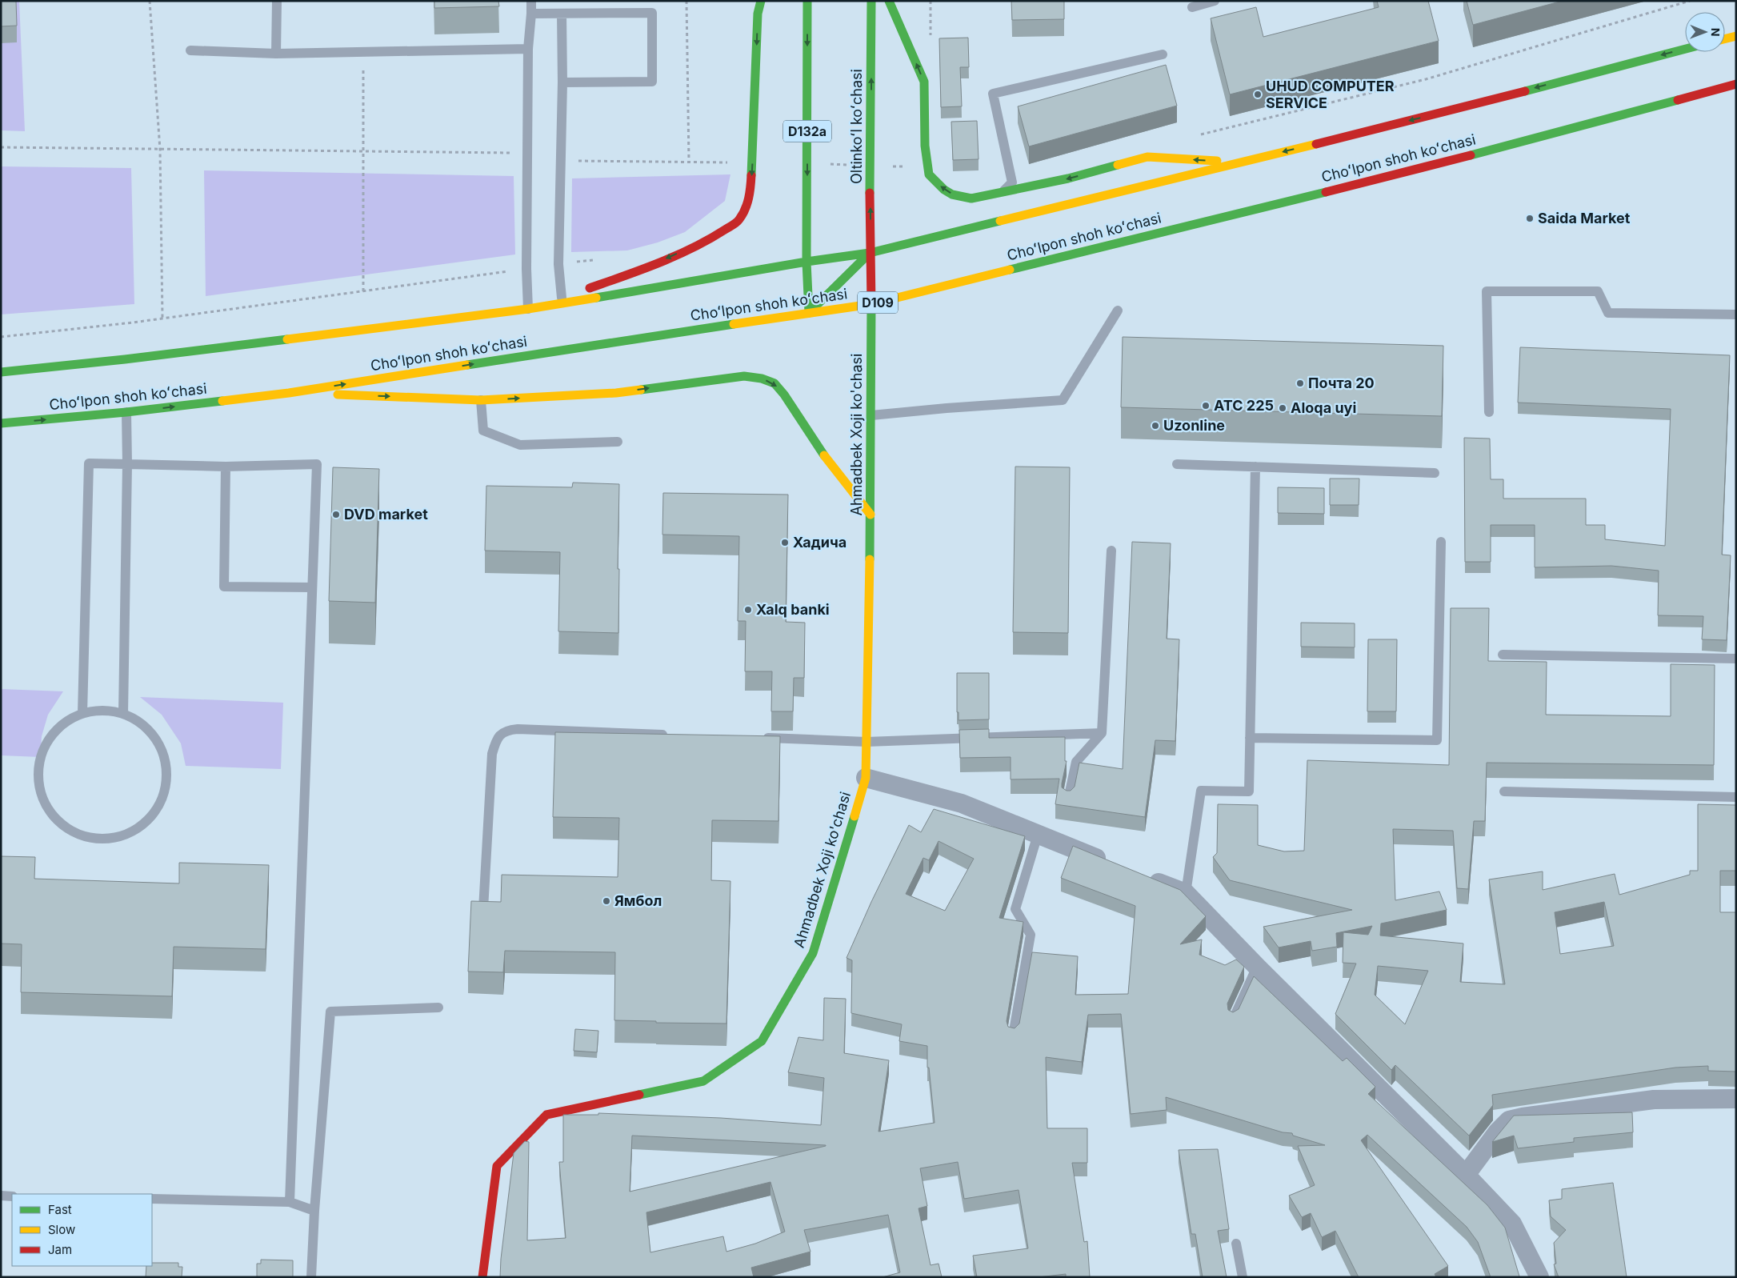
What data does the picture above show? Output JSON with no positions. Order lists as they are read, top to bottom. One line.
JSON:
{"streets":{"main road":["Oltinkoʻl koʻchasi","D132a","Choʻlpon shoh koʻchasi","D109","Ahmadbek Xoji ko'chasi"]},"crossings":[["Oltinkoʻl koʻchasi","Choʻlpon shoh koʻchasi"],["Oltinkoʻl koʻchasi","Ahmadbek Xoji ko'chasi"],["Choʻlpon shoh koʻchasi","Ahmadbek Xoji ko'chasi"]],"places":["UHUD COMPUTER SERVICE","Saida Market","Почта 20","АТС 225","Aloqa uyi","Uzonline","DVD market","Хадича","Xalq banki","Ямбол"],"legend":["Fast","Slow","Jam"],"north":"right"}
